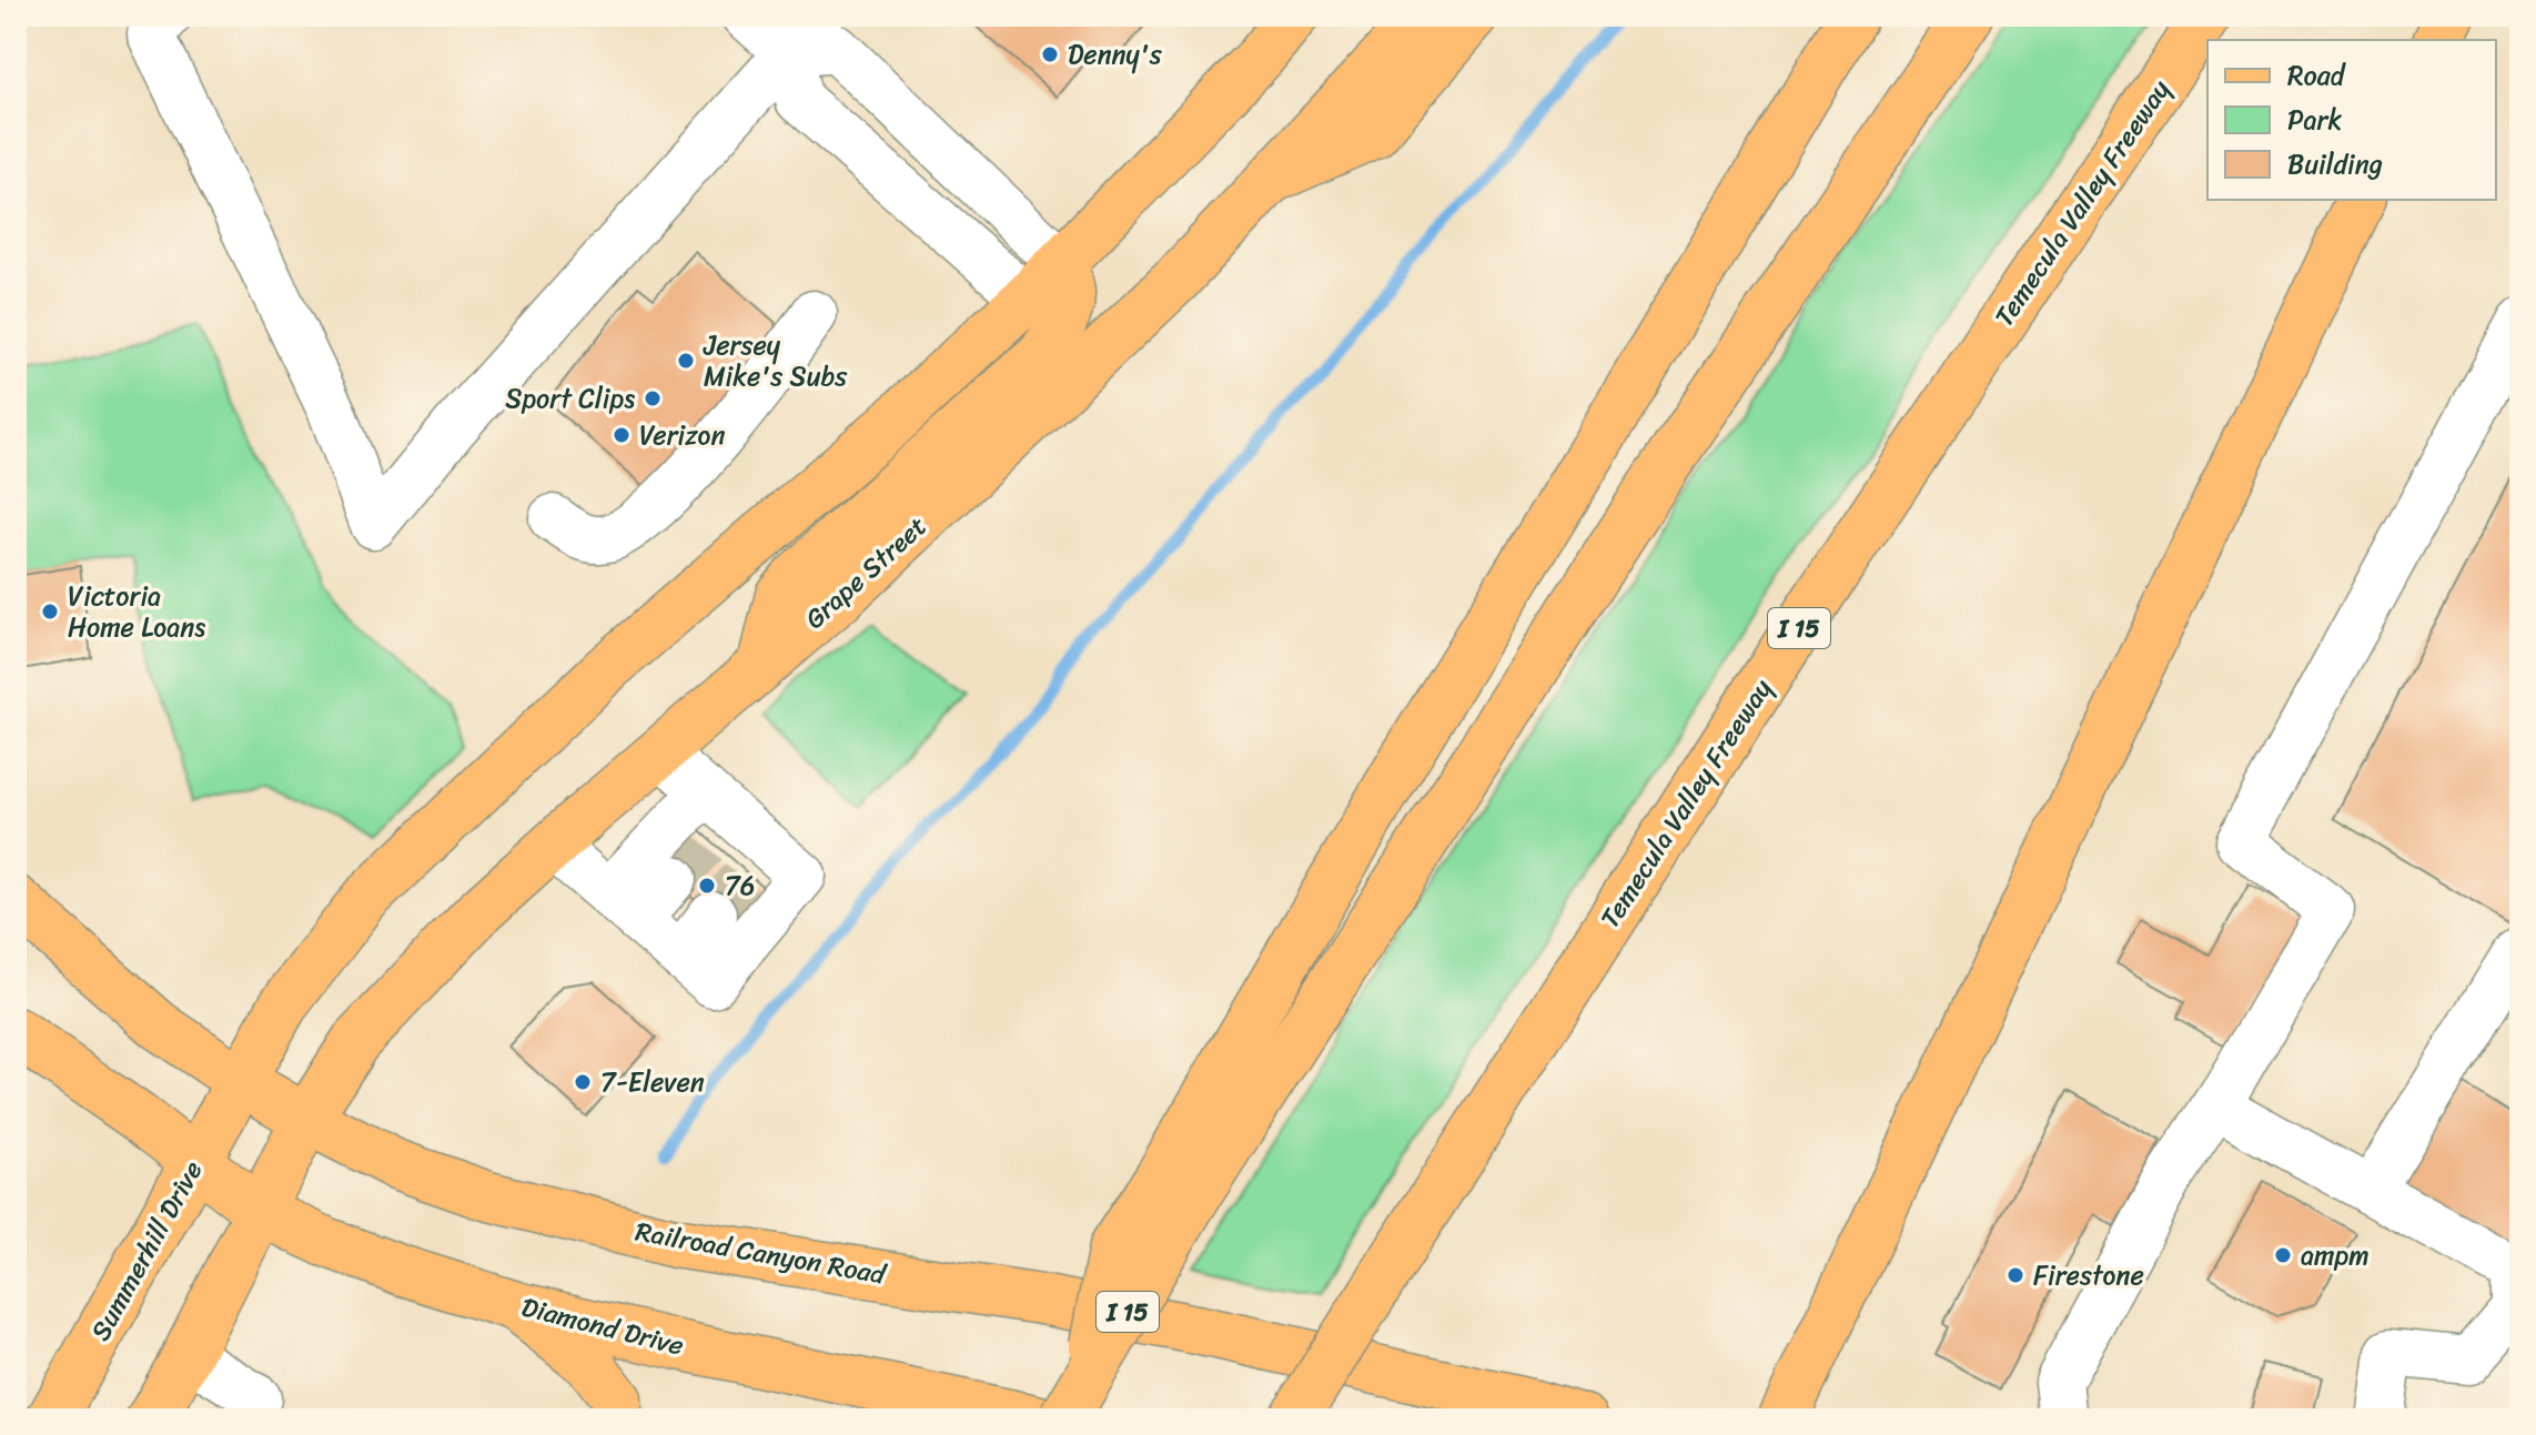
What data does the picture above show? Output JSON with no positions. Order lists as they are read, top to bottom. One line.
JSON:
{"streets":{"main road":["Temecula Valley Freeway","Grape Street","I 15","Summerhill Drive","Railroad Canyon Road","Diamond Drive"]},"crossings":[["Grape Street","Railroad Canyon Road"],["Summerhill Drive","Railroad Canyon Road"],["Summerhill Drive","Diamond Drive"]],"places":["Denny's","Jersey Mike's Subs","Sport Clips","Verizon","Victoria Home Loans","76","7-Eleven","ampm","Firestone"],"legend":["Road","Park","Building"]}
